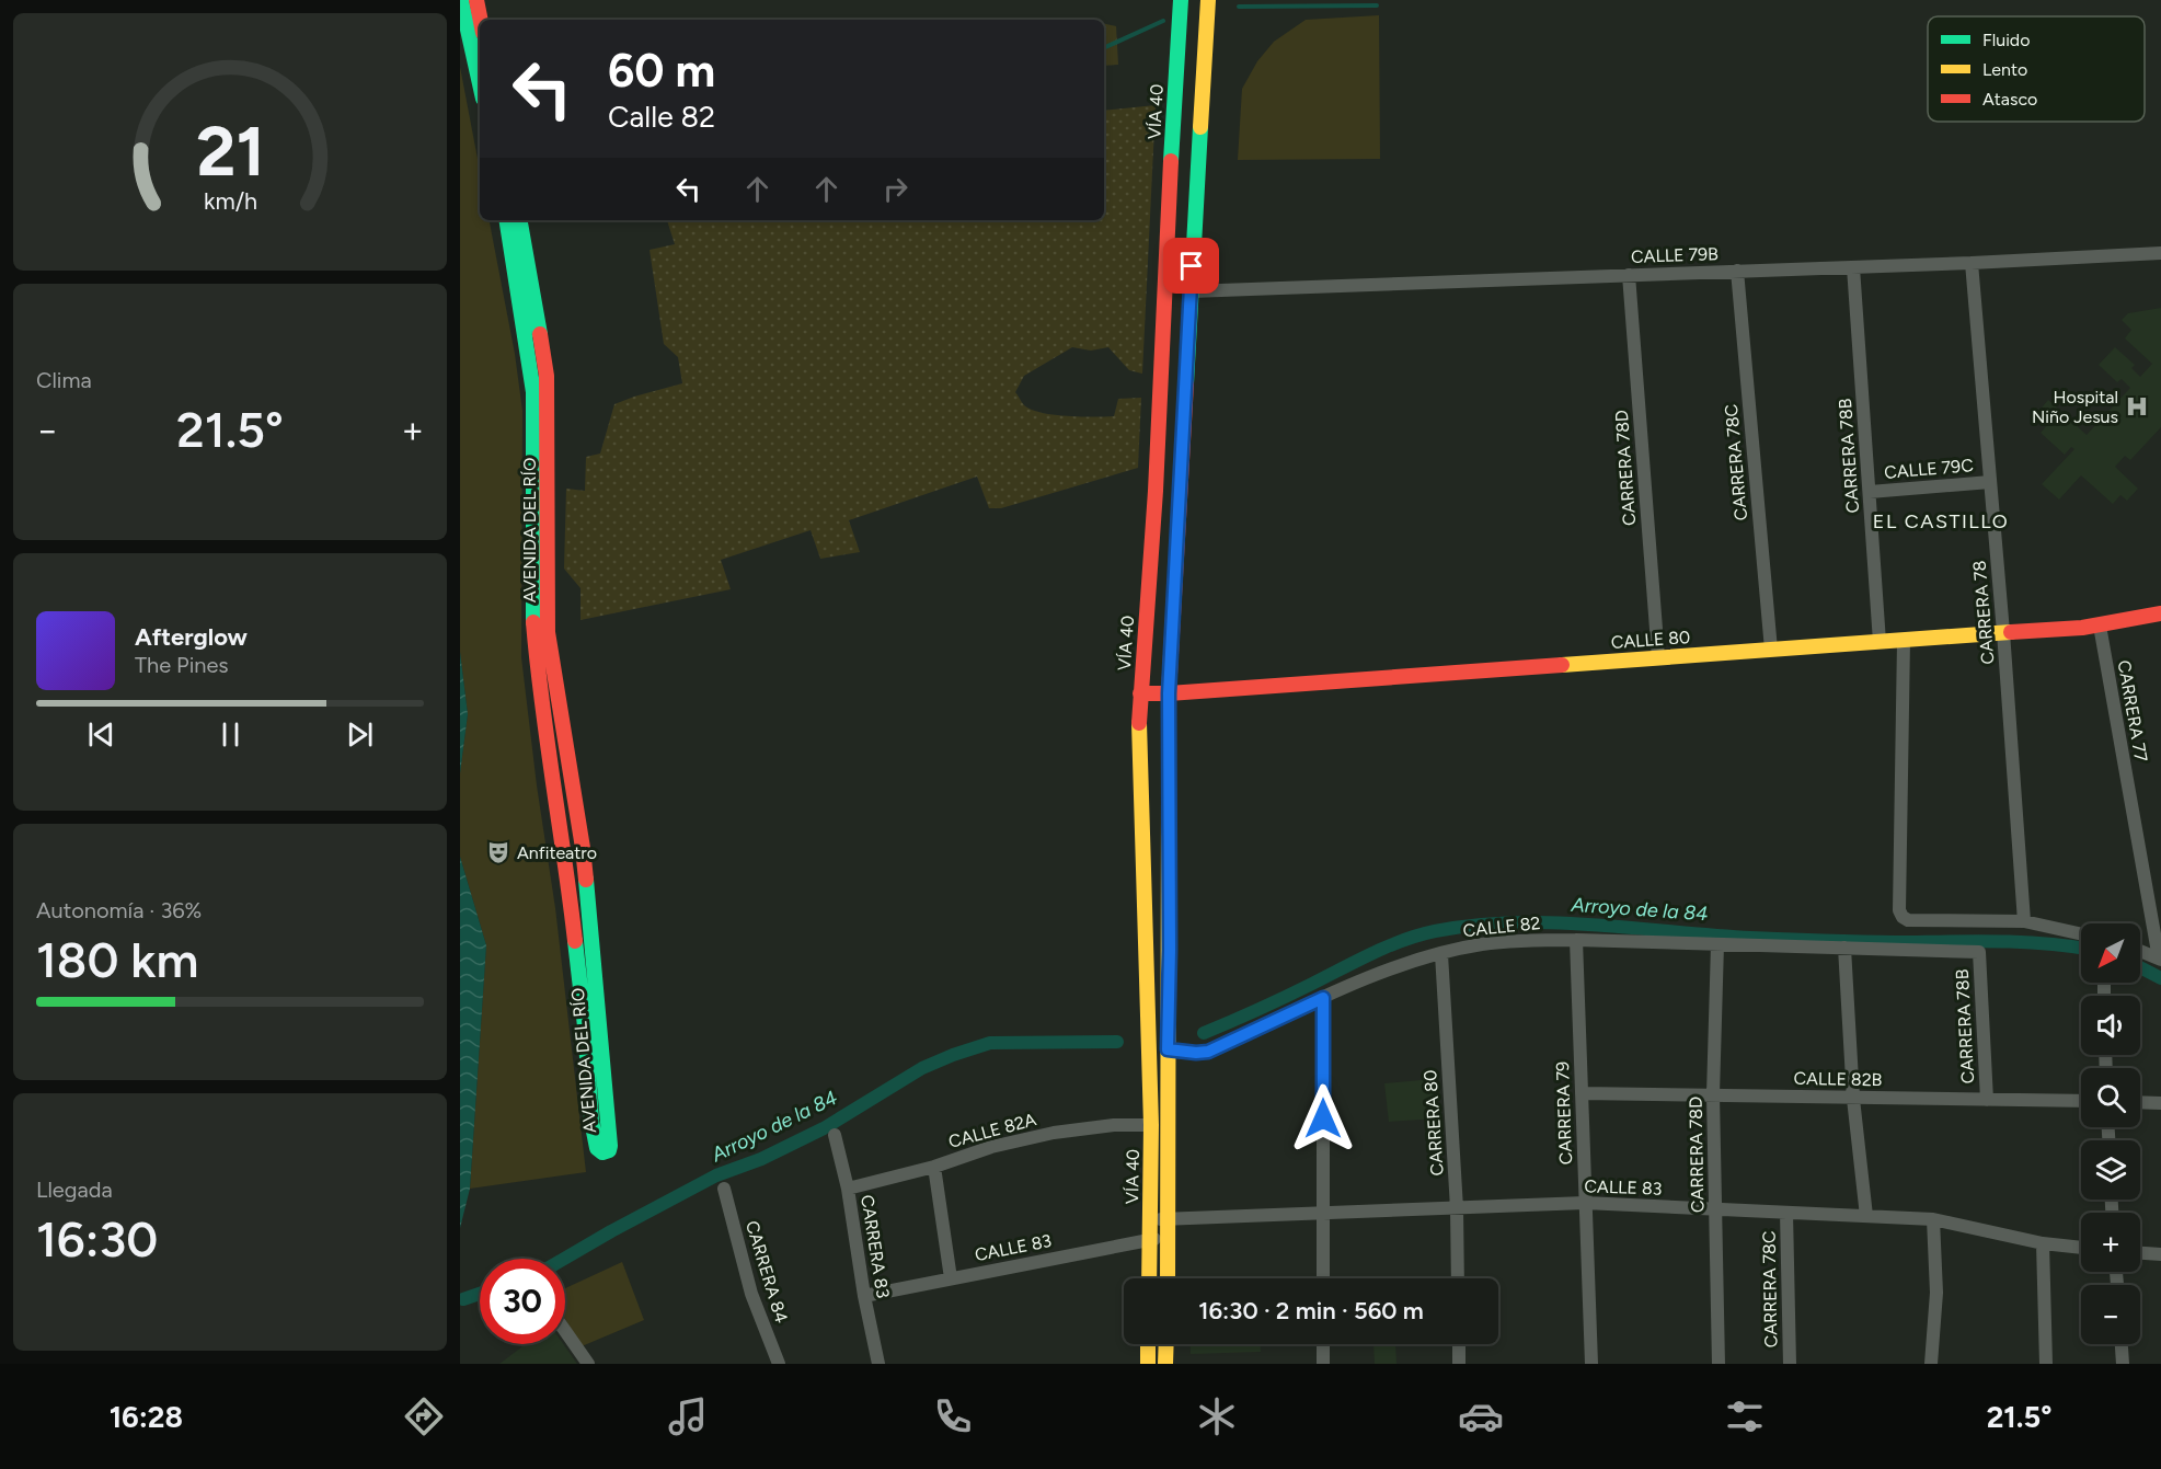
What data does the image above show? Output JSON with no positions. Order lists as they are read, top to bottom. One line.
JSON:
{"streets":{"main road":["VÍA 40","AVENIDA DEL RÍO","CALLE 80"],"street":["CALLE 79B","CARRERA 78B","CARRERA 78C","CARRERA 78D","CALLE 79C","CARRERA 78","CARRERA 77","CALLE 82","CALLE 82B","CARRERA 79","CARRERA 80","CALLE 82A","CALLE 83","CARRERA 83","CARRERA 84"]},"crossings":[["VÍA 40","CALLE 79B"],["VÍA 40","CALLE 80"],["VÍA 40","CALLE 82"],["VÍA 40","CALLE 82A"],["VÍA 40","CALLE 83"],["CALLE 79B","CARRERA 78B"],["CALLE 79B","CARRERA 78C"],["CALLE 79B","CARRERA 78D"],["CALLE 79B","CARRERA 78"],["CARRERA 78B","CALLE 79C"],["CARRERA 78B","CALLE 80"],["CARRERA 78B","CALLE 82"],["CARRERA 78B","CALLE 82B"],["CARRERA 78C","CALLE 80"],["CARRERA 78C","CALLE 83"],["CARRERA 78D","CALLE 80"],["CARRERA 78D","CALLE 82"],["CARRERA 78D","CALLE 82B"],["CARRERA 78D","CALLE 83"],["CALLE 79C","CARRERA 78"],["CARRERA 78","CALLE 80"],["CALLE 80","CARRERA 77"],["CALLE 82","CARRERA 79"],["CALLE 82","CARRERA 80"],["CALLE 82B","CARRERA 79"],["CARRERA 79","CALLE 83"],["CARRERA 80","CALLE 83"],["CALLE 82A","CARRERA 83"],["CALLE 83","CARRERA 83"]],"districts":["EL CASTILLO"],"water":["Arroyo de la 84"],"places":{"hospital":["Hospital Niño Jesus"],"theatre":["Anfiteatro"]},"legend":["Fluido","Lento","Atasco"],"north":"bottom left","page":{"turn":["60 m","Calle 82"],"tile":["Clima",["Autonomía · 36%","180 km"],["Llegada","16:30"]],"heat":["−","21.5°","+"],"song":["Afterglow","The Pines"],"map_buttons":["+","−"],"limit":"30","trip":"16:30 · 2 min · 560 m","tabs":["16:28","21.5°"],"gauge":["21","km/h"]}}
